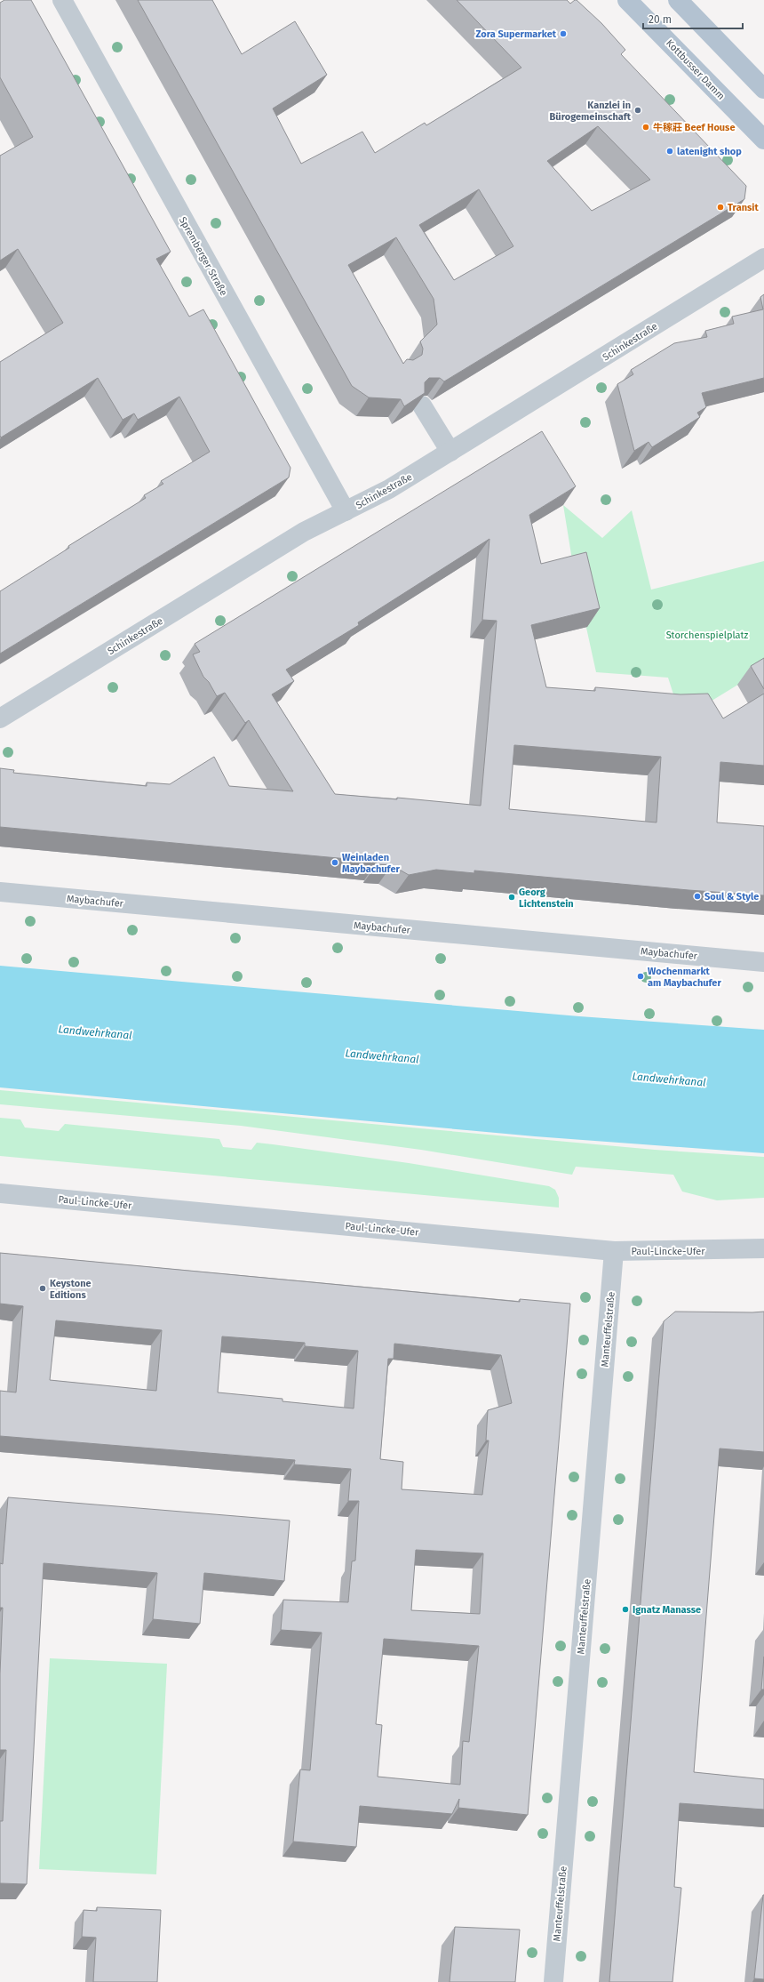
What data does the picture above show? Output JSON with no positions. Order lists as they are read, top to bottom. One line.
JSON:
{"streets":{"main road":["Kottbusser Damm"],"street":["Spremberger Straße","Schinkestraße","Maybachufer","Paul-Lincke-Ufer","Manteuffelstraße"]},"crossings":[["Spremberger Straße","Schinkestraße"],["Paul-Lincke-Ufer","Manteuffelstraße"]],"water":["Landwehrkanal"],"parks":["Storchenspielplatz"],"places":["Zora Supermarket","Kanzlei in Bürogemeinschaft","牛稼莊 Beef House","latenight shop","Transit","Weinladen Maybachufer","Soul & Style","Georg Lichtenstein","Wochenmarkt am Maybachufer","Keystone Editions","Ignatz Manasse"],"scale_bar":"20 m"}
